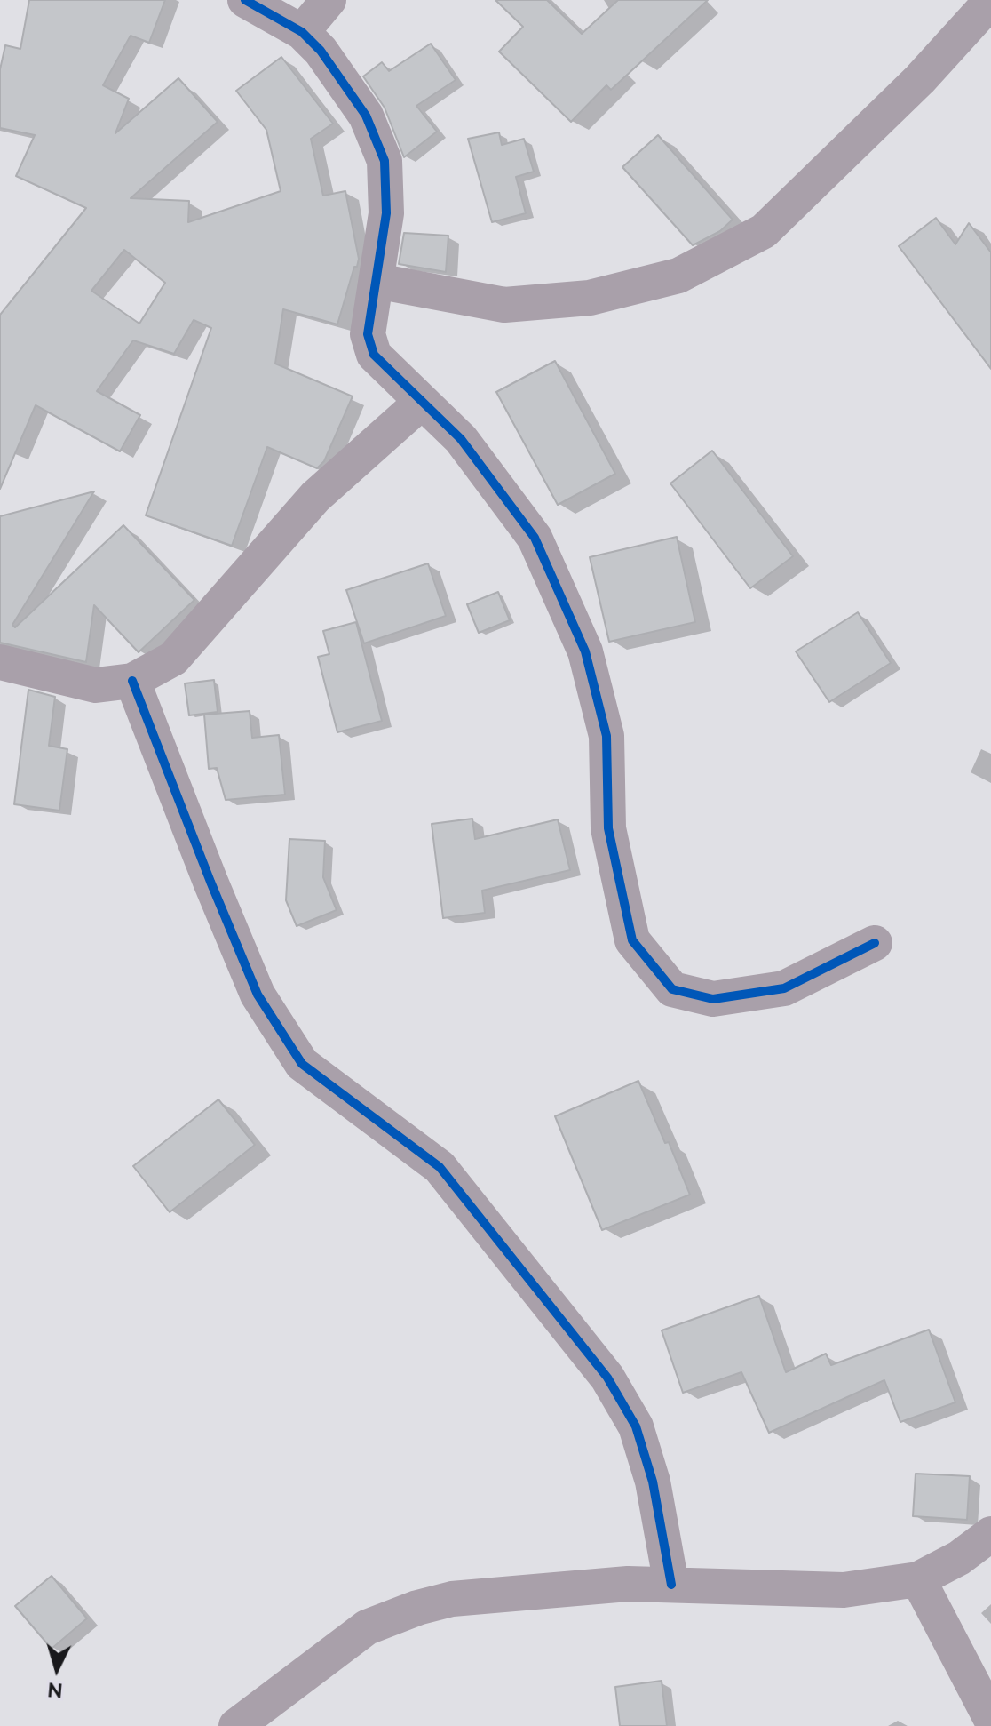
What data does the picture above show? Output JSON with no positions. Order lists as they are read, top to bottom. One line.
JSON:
{"north":"bottom"}
